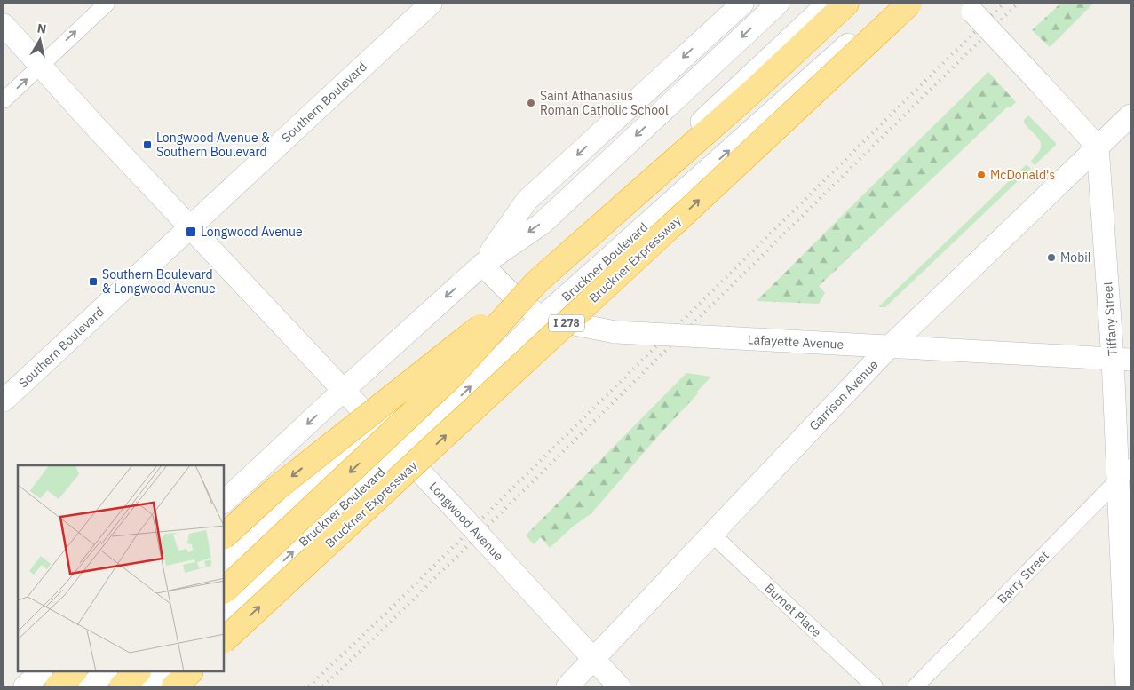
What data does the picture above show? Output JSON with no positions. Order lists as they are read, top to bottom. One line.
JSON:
{"streets":{"highway":["Bruckner Expressway","I 278"],"main road":["Southern Boulevard","Bruckner Boulevard","Tiffany Street","Lafayette Avenue","Garrison Avenue","Longwood Avenue"],"street":["Barry Street","Burnet Place"]},"crossings":[["Southern Boulevard","Longwood Avenue"],["Bruckner Boulevard","Lafayette Avenue"],["Bruckner Boulevard","Longwood Avenue"],["Tiffany Street","Lafayette Avenue"],["Tiffany Street","Garrison Avenue"],["Tiffany Street","Barry Street"],["Lafayette Avenue","Garrison Avenue"],["Garrison Avenue","Longwood Avenue"],["Garrison Avenue","Burnet Place"]],"places":{"other":["Saint Athanasius Roman Catholic School","McDonald's","Mobil"],"transit":["Longwood Avenue & Southern Boulevard","Longwood Avenue","Southern Boulevard & Longwood Avenue"]},"north":"top"}
